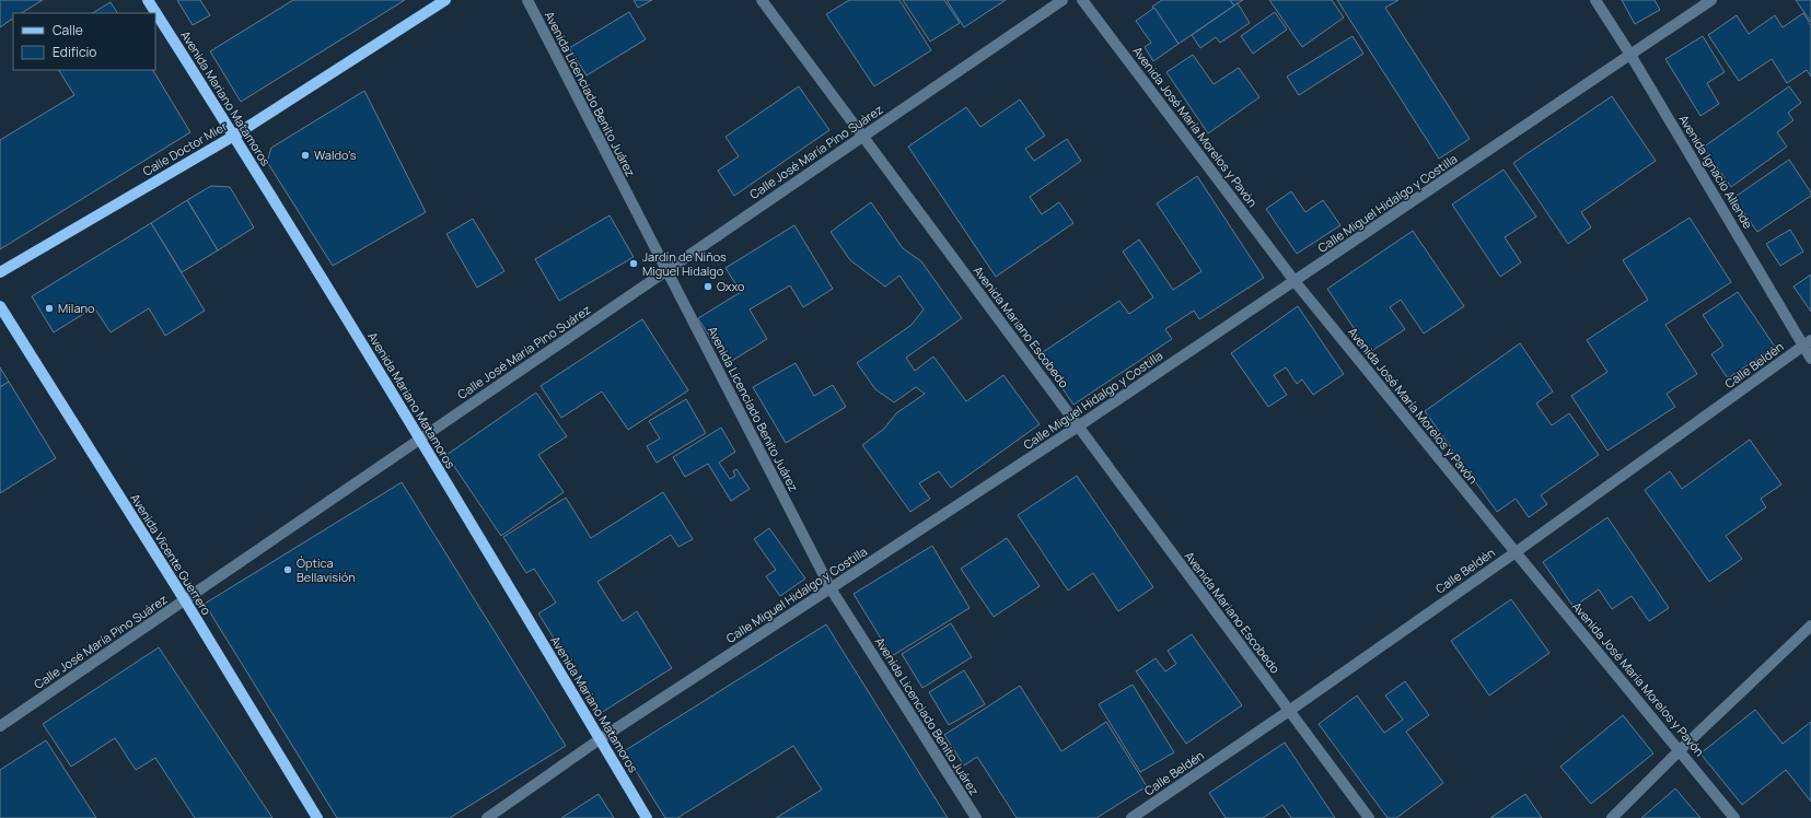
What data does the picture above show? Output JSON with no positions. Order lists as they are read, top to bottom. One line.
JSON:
{"streets":{"main road":["Avenida Mariano Matamoros","Calle Doctor Mier","Avenida Vicente Guerrero"],"street":["Avenida Licenciado Benito Juárez","Avenida José María Morelos y Pavón","Calle José María Pino Suárez","Avenida Ignacio Allende","Calle Miguel Hidalgo y Costilla","Avenida Mariano Escobedo","Calle Beldén"]},"crossings":[["Avenida Licenciado Benito Juárez","Calle José María Pino Suárez"],["Avenida Licenciado Benito Juárez","Calle Miguel Hidalgo y Costilla"],["Avenida Mariano Matamoros","Calle Doctor Mier"],["Avenida Mariano Matamoros","Calle José María Pino Suárez"],["Avenida Mariano Matamoros","Calle Miguel Hidalgo y Costilla"],["Avenida José María Morelos y Pavón","Calle Miguel Hidalgo y Costilla"],["Avenida José María Morelos y Pavón","Calle Beldén"],["Calle José María Pino Suárez","Avenida Mariano Escobedo"],["Calle José María Pino Suárez","Avenida Vicente Guerrero"],["Avenida Ignacio Allende","Calle Miguel Hidalgo y Costilla"],["Avenida Ignacio Allende","Calle Beldén"],["Calle Miguel Hidalgo y Costilla","Avenida Mariano Escobedo"],["Avenida Mariano Escobedo","Calle Beldén"]],"places":["Waldo's","Jardín de Niños Miguel Hidalgo","Oxxo","Milano","Óptica Bellavisión"],"legend":["Calle","Edificio"]}
